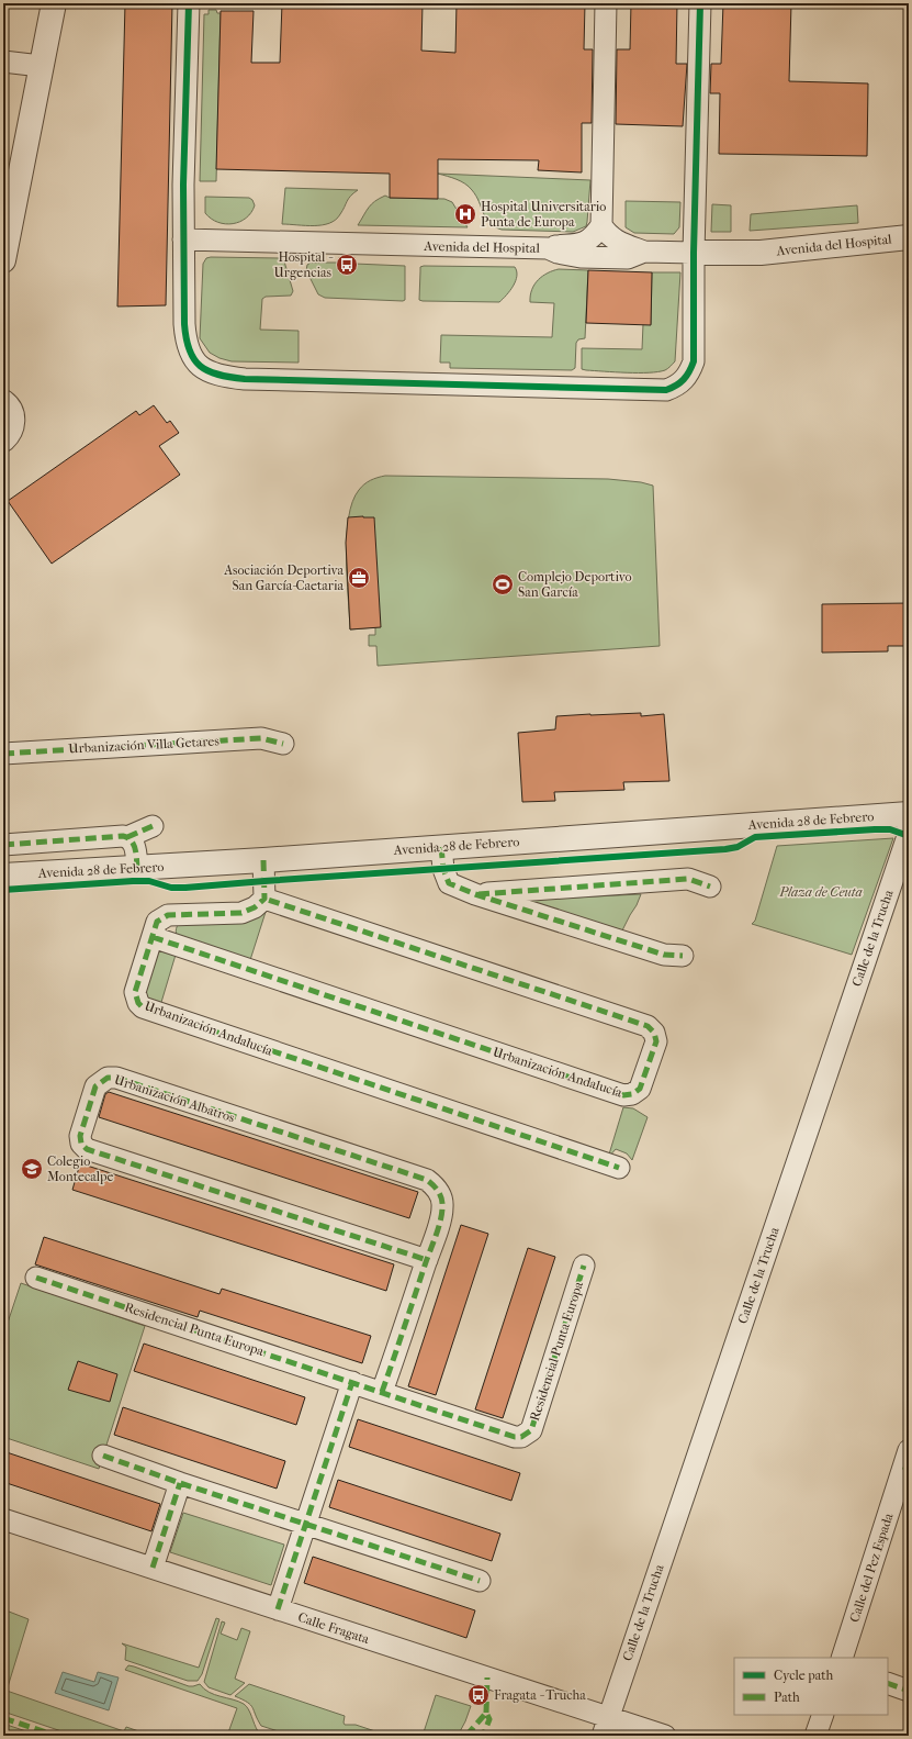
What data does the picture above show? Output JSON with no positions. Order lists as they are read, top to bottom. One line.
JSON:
{"streets":{"street":["Avenida del Hospital","Urbanización Villa Getares","Avenida 28 de Febrero","Calle de la Trucha","Urbanización Andalucía","Urbanización Albatros","Residencial Punta Europa","Calle del Pez Espada","Calle Fragata"]},"crossings":[["Avenida 28 de Febrero","Calle de la Trucha"],["Calle de la Trucha","Calle Fragata"],["Urbanización Albatros","Residencial Punta Europa"]],"parks":["Plaza de Ceuta"],"places":{"hospital":["Hospital Universitario Punta de Europa"],"bus stop":["Hospital - Urgencias","Fragata - Trucha"],"office":["Asociación Deportiva San García-Caetaria"],"sports":["Complejo Deportivo San García"],"school or university":["Colegio Montecalpe"]},"legend":["Cycle path","Path"]}
